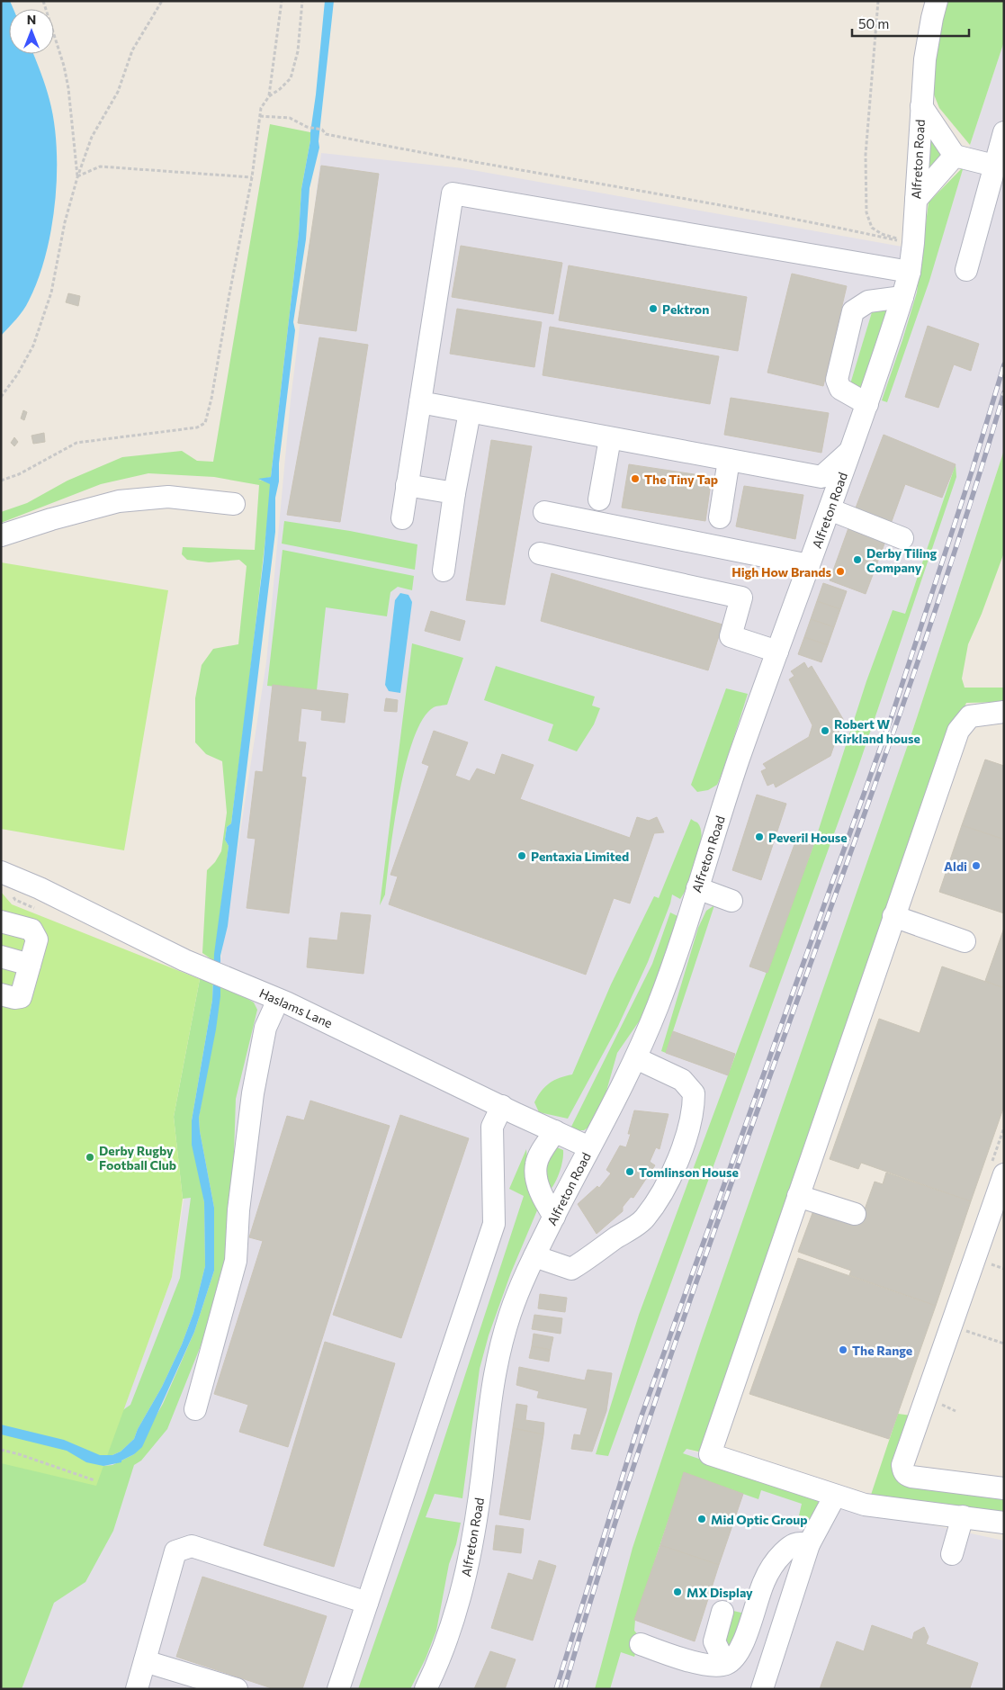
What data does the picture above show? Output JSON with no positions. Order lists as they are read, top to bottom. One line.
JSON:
{"streets":{"street":["Alfreton Road","Haslams Lane"]},"crossings":[["Alfreton Road","Haslams Lane"]],"places":["Pektron","The Tiny Tap","Derby Tiling Company","High How Brands","Robert W Kirkland house","Peveril House","Pentaxia Limited","Aldi","Derby Rugby Football Club","Tomlinson House","The Range","Mid Optic Group","MX Display"],"scale_bar":"50 m","north":"top"}
